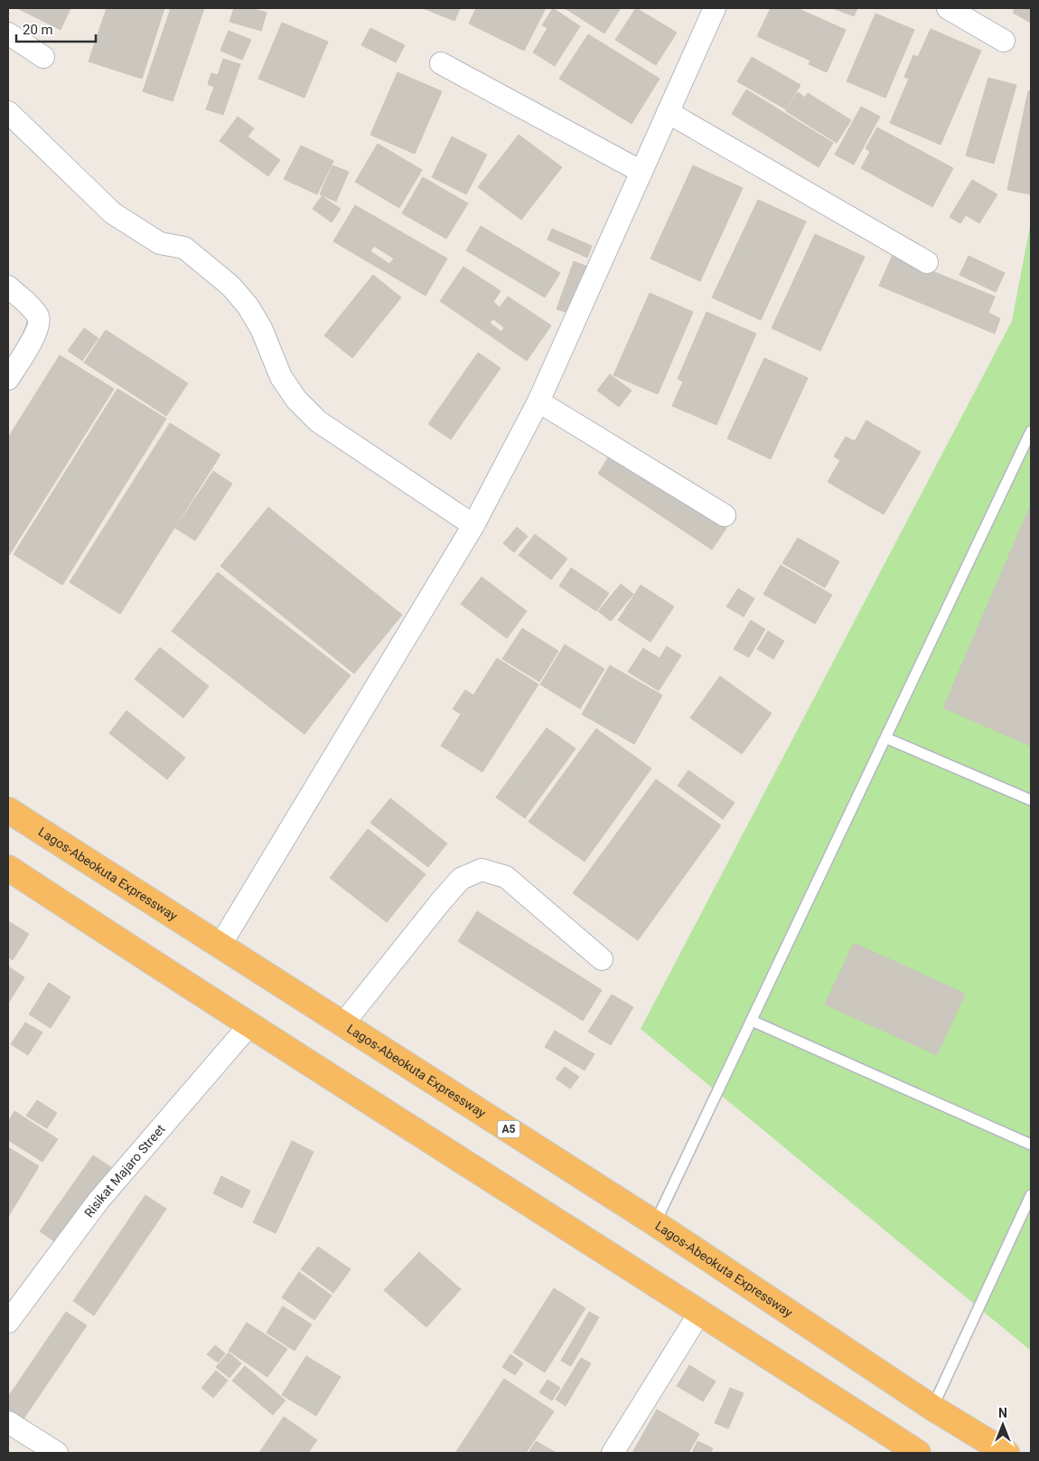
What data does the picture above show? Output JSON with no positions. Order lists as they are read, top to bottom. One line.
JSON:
{"streets":{"highway":["Lagos-Abeokuta Expressway","A5"],"street":["Risikat Majaro Street"]},"scale_bar":"20 m","north":"top"}
